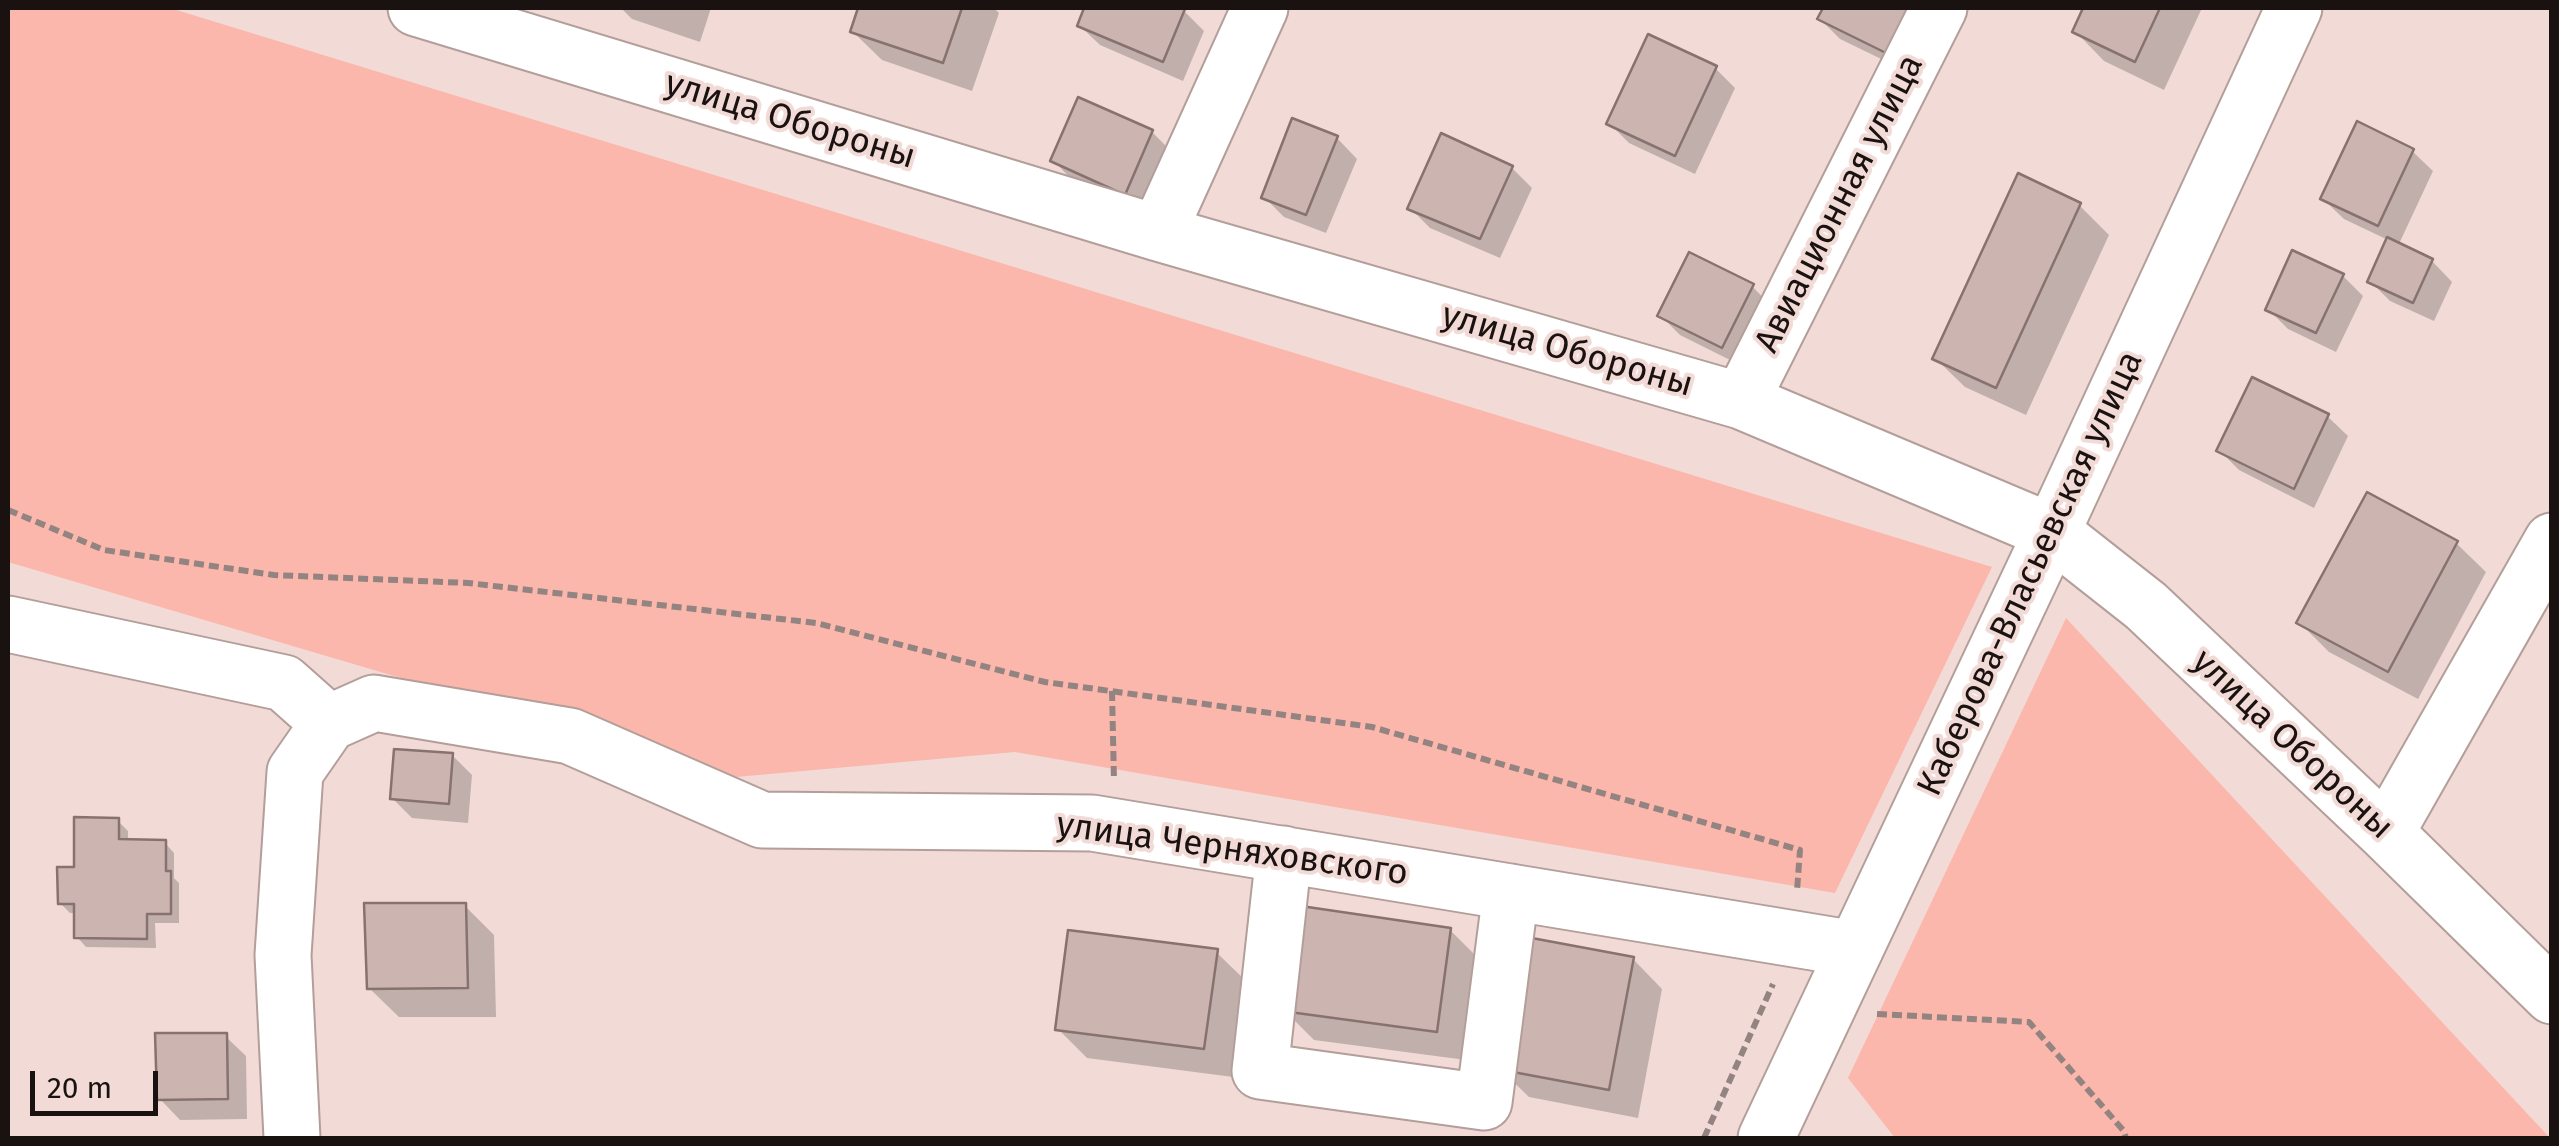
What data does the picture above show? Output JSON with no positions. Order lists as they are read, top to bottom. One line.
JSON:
{"streets":{"street":["улица Обороны","Авиационная улица","Каберова-Власьевская улица","улица Черняховского"]},"crossings":[["улица Обороны","Авиационная улица"],["улица Обороны","Каберова-Власьевская улица"],["Каберова-Власьевская улица","улица Черняховского"]],"scale_bar":"20 m"}
